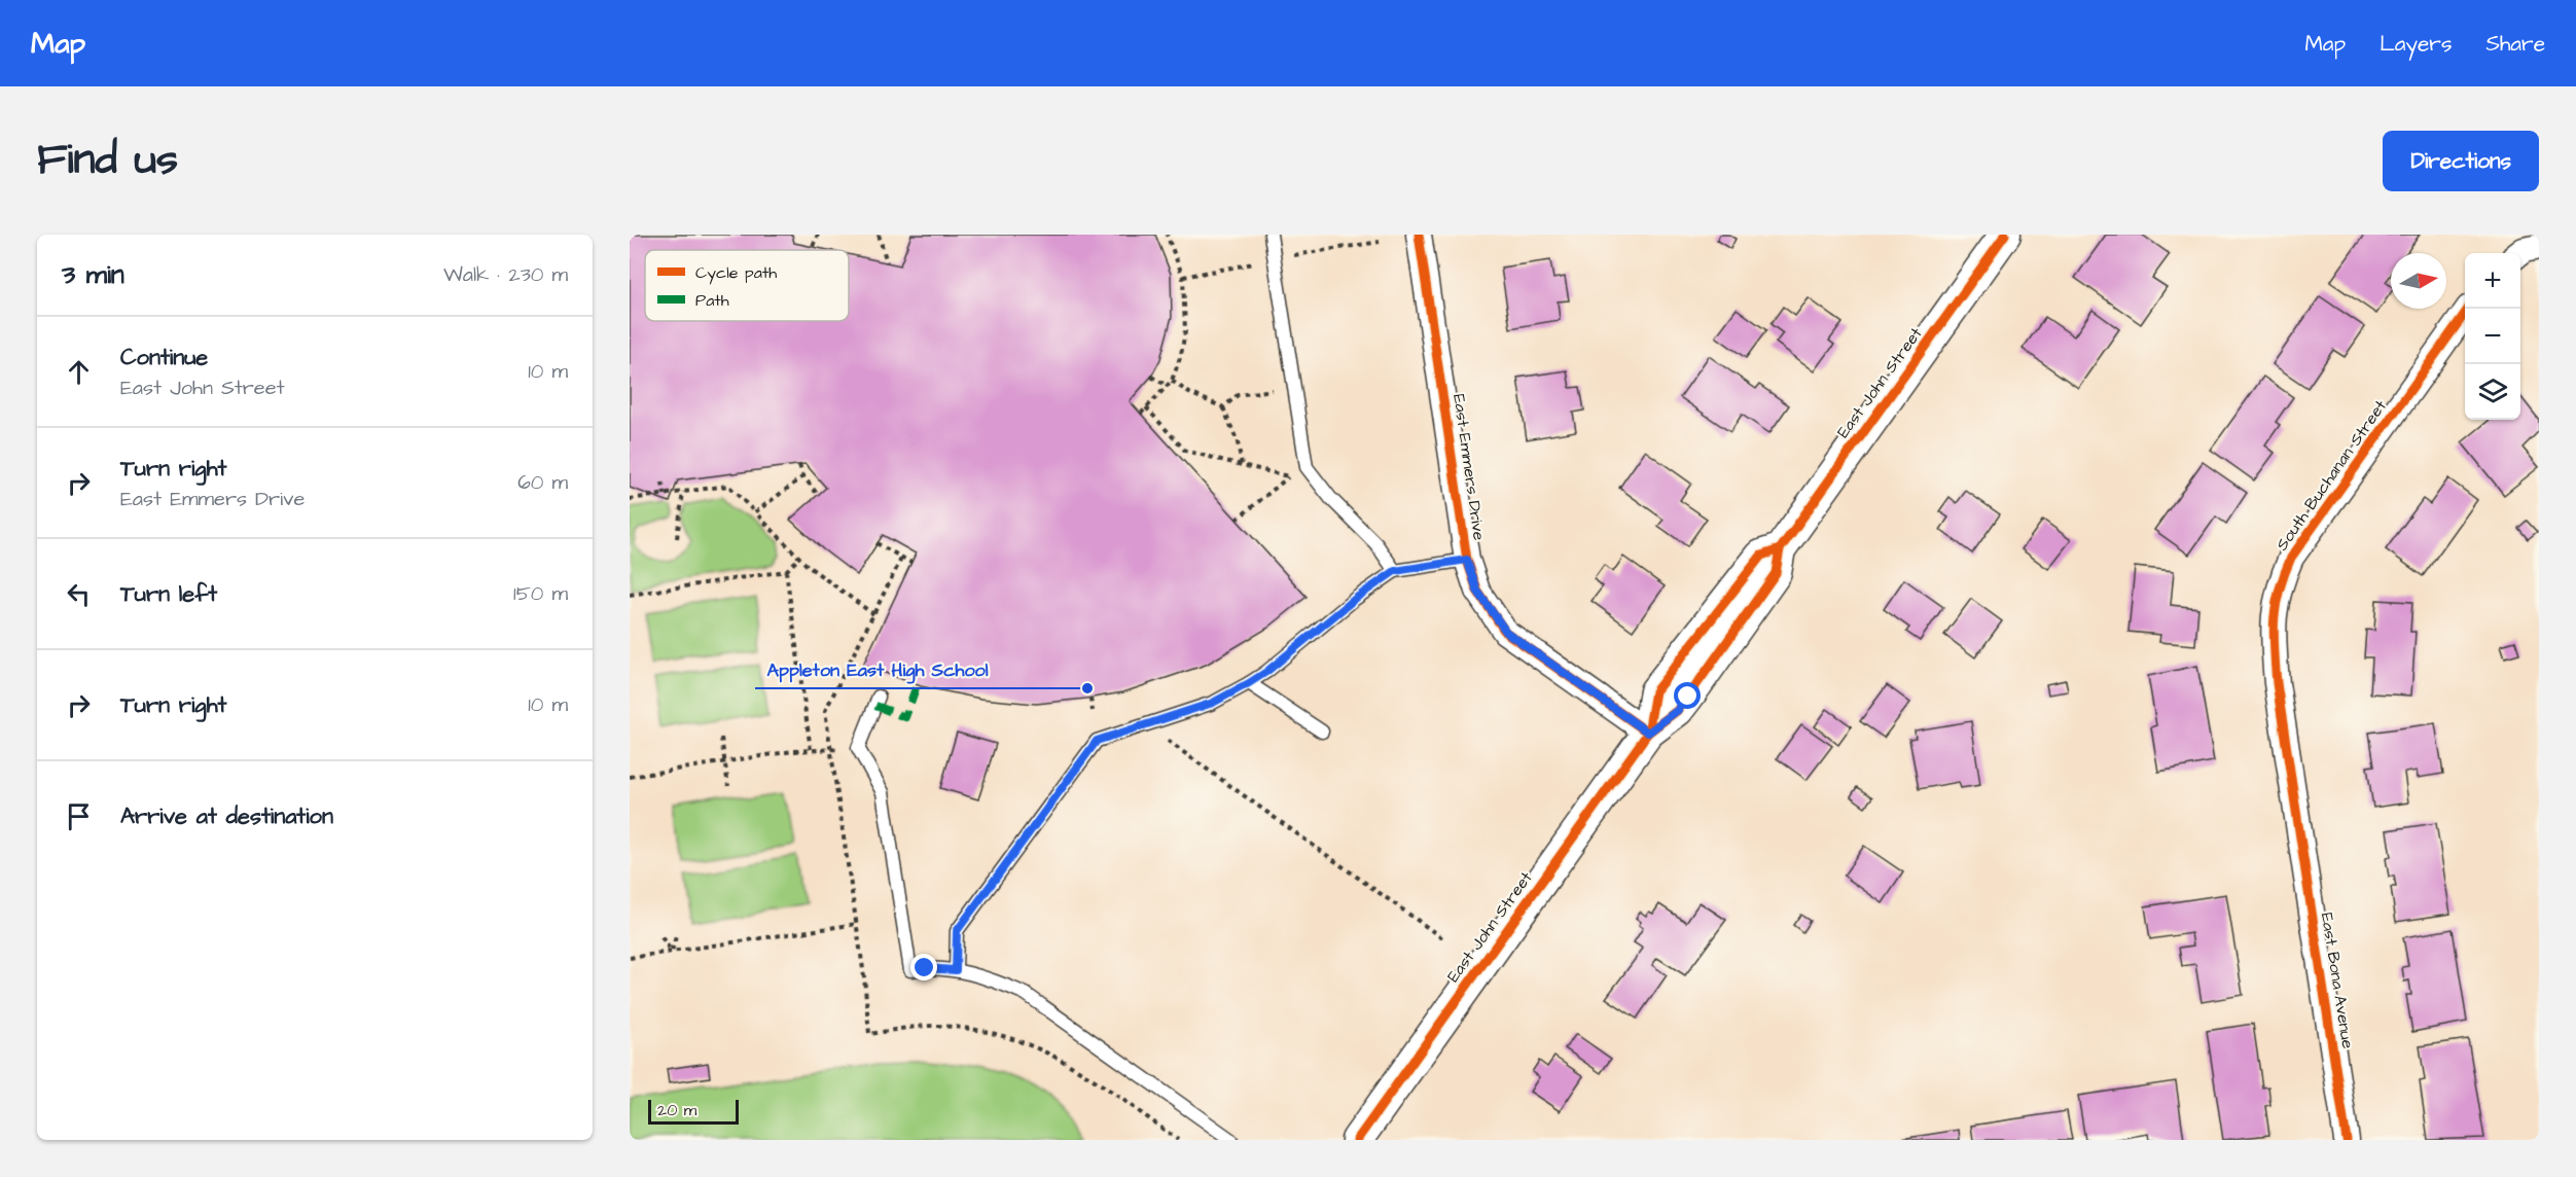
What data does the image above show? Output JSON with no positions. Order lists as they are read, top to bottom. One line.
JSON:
{"streets":{"street":["East John Street","East Emmers Drive","South Buchanan Street","East Bona Avenue"]},"crossings":[["East John Street","East Emmers Drive"],["South Buchanan Street","East Bona Avenue"]],"places":["Appleton East High School"],"legend":["Cycle path","Path"],"scale_bar":"20 m","north":"right","page":{"header":"Map","nav":["Map","Layers","Share"],"title":"Find us","buttons":"Directions","heading":["3 min","Walk · 230 m"],"map_buttons":["+","−"],"list":[["Continue","East John Street","10 m"],["Turn right","East Emmers Drive","60 m"],["Turn left","150 m"],["Turn right","10 m"],"Arrive at destination"],"scale":"20 m"}}
